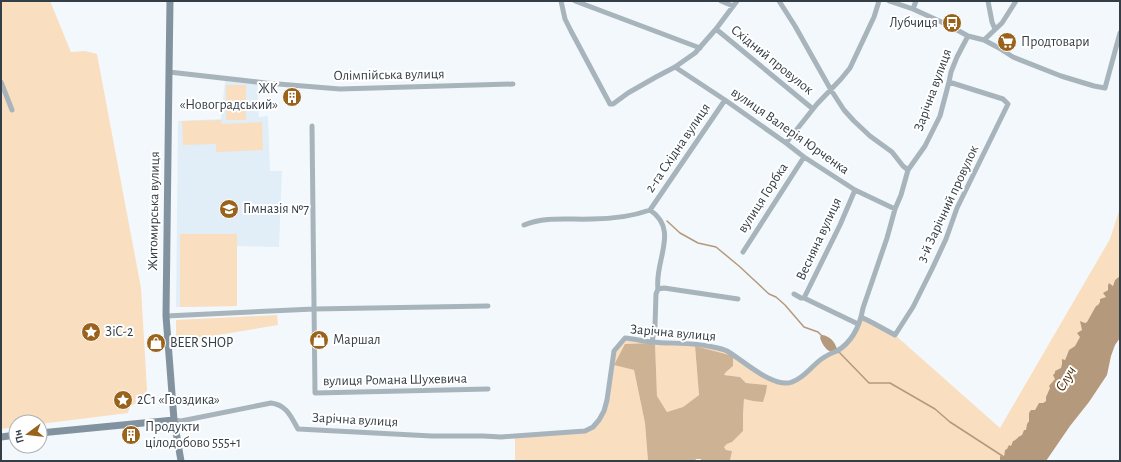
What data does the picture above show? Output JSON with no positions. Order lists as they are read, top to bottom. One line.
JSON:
{"streets":{"main road":["Житомирська вулиця"],"street":["Східний провулок","Олімпійська вулиця","Зарічна вулиця","вулиця Валерія Юрченка","2-га Східна вулиця","вулиця Горбка","3-й Зарічний провулок","Весняна вулиця","вулиця Романа Шухевича"]},"crossings":[["Олімпійська вулиця","Житомирська вулиця"],["Зарічна вулиця","вулиця Валерія Юрченка"],["Зарічна вулиця","2-га Східна вулиця"],["Зарічна вулиця","3-й Зарічний провулок"],["Зарічна вулиця","Житомирська вулиця"],["Зарічна вулиця","Весняна вулиця"],["вулиця Валерія Юрченка","2-га Східна вулиця"],["вулиця Валерія Юрченка","вулиця Горбка"],["вулиця Валерія Юрченка","Весняна вулиця"]],"water":["Случ"],"places":{"bus stop":["Лубчиця"],"supermarket":["Продтовари"],"building":["ЖК «Новоградський»","Продукти цілодобово 555+1"],"school or university":["Гімназія №7"],"place":["ЗіС-2","2С1 «Гвоздика»"],"shop":["Маршал","BEER SHOP"]},"north":"left"}
